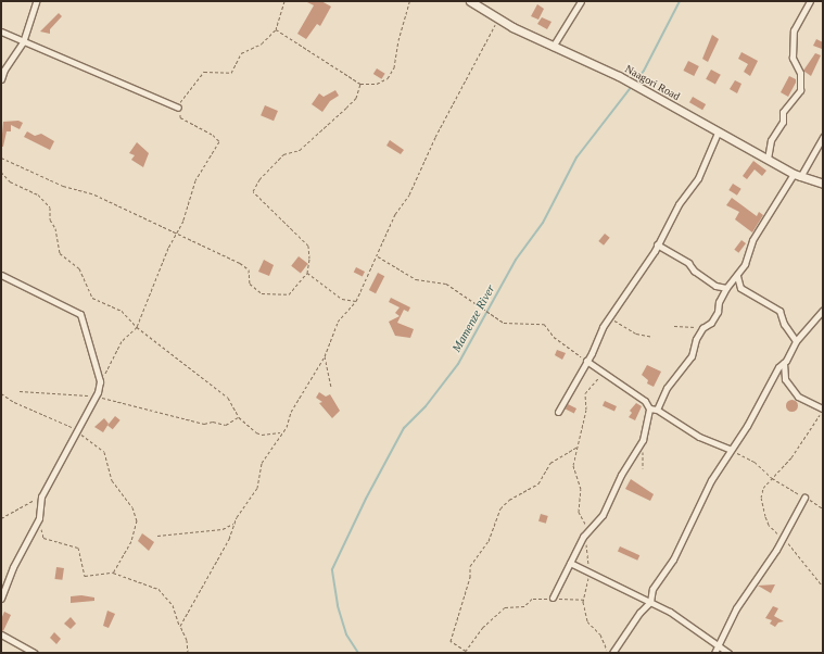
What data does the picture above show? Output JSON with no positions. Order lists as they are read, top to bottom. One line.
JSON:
{"streets":{"street":["Naagori Road"]},"water":["Mamenze River"]}
